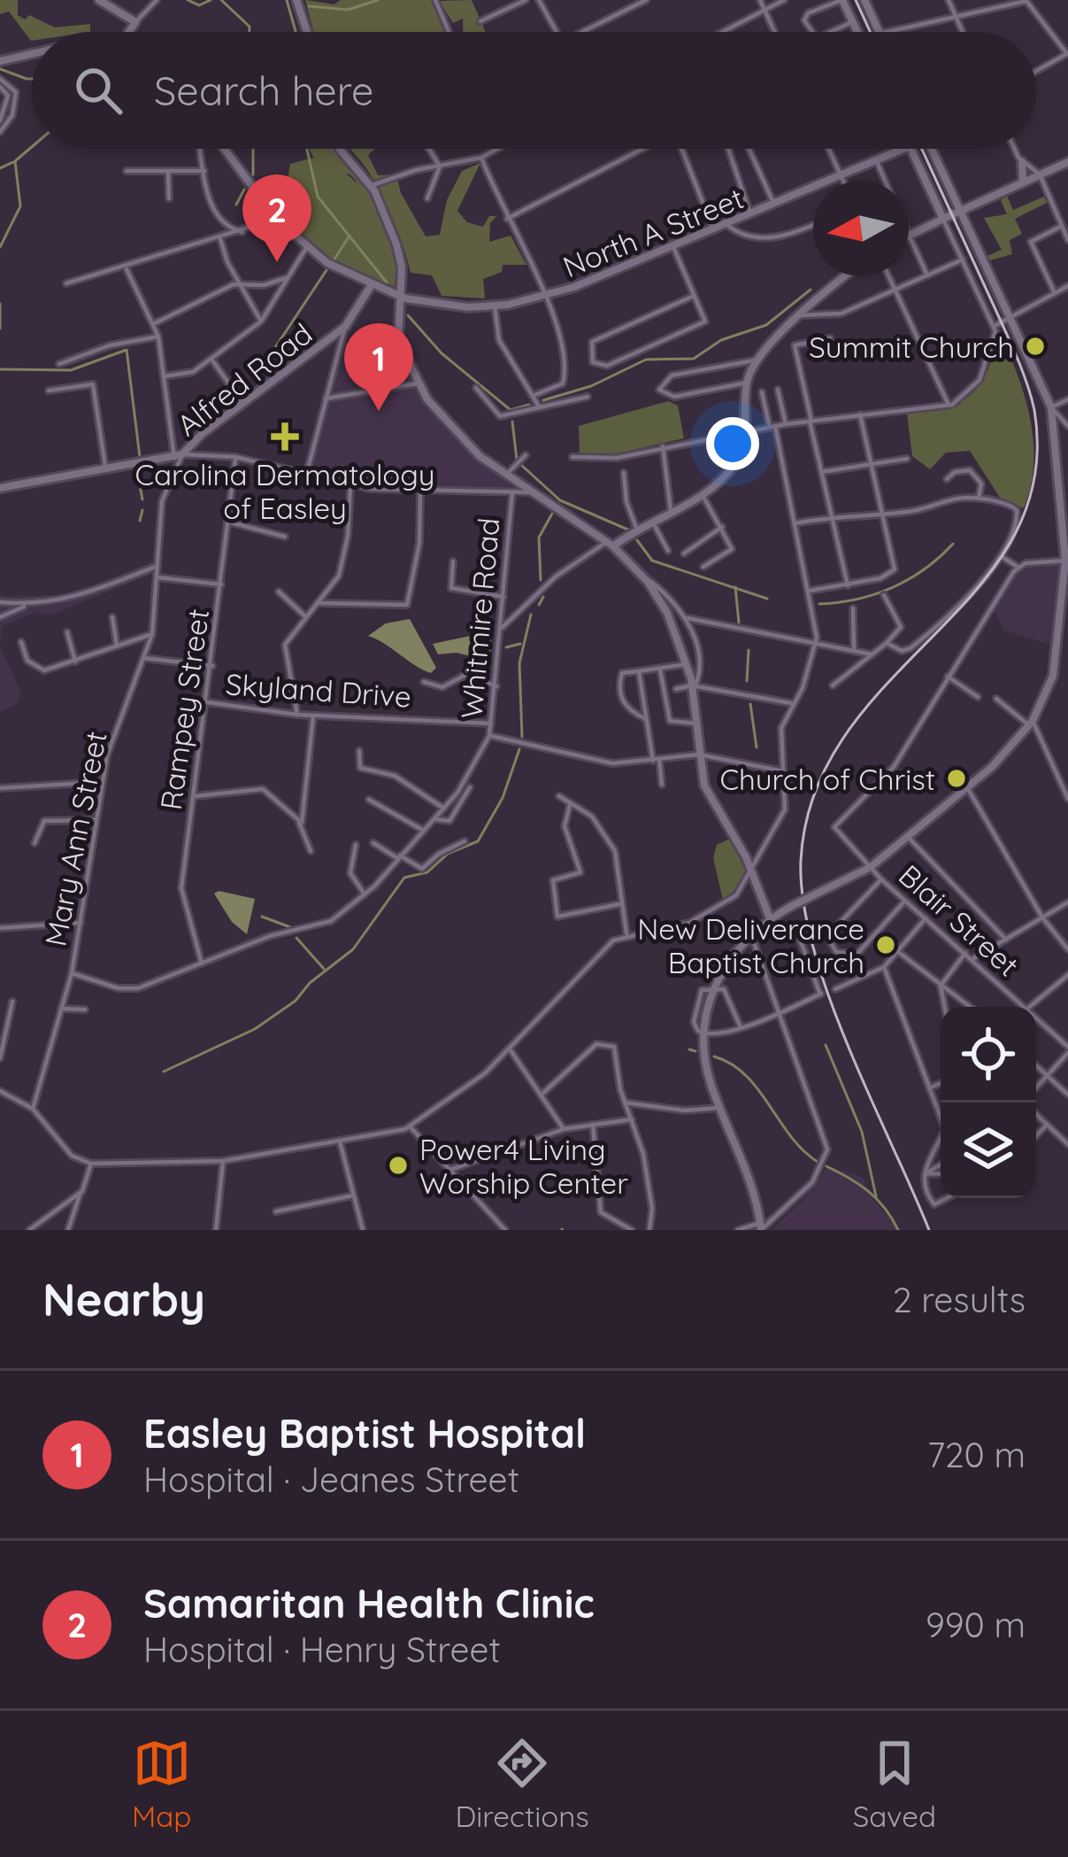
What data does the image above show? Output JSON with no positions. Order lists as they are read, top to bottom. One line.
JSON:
{"streets":{"main road":["North A Street","Alfred Road"],"street":["Whitmire Road","Skyland Drive","Rampey Street","Mary Ann Street","Blair Street"]},"crossings":[["North A Street","Alfred Road"],["Alfred Road","Mary Ann Street"],["Whitmire Road","Skyland Drive"],["Whitmire Road","Rampey Street"],["Whitmire Road","Mary Ann Street"],["Skyland Drive","Rampey Street"]],"places":{"other":["Summit Church","Church of Christ","New Deliverance Baptist Church","Power4 Living Worship Center"],"health":["Carolina Dermatology of Easley"]},"north":"left","page":{"search":"Search here","pins":["2","1"],"heading":["Nearby","2 results"],"list":[{"mark":"1","name":"Easley Baptist Hospital","note":"Hospital · Jeanes Street","value":"720 m"},{"mark":"2","name":"Samaritan Health Clinic","note":"Hospital · Henry Street","value":"990 m"}],"nav":["Map","Directions","Saved"]}}
